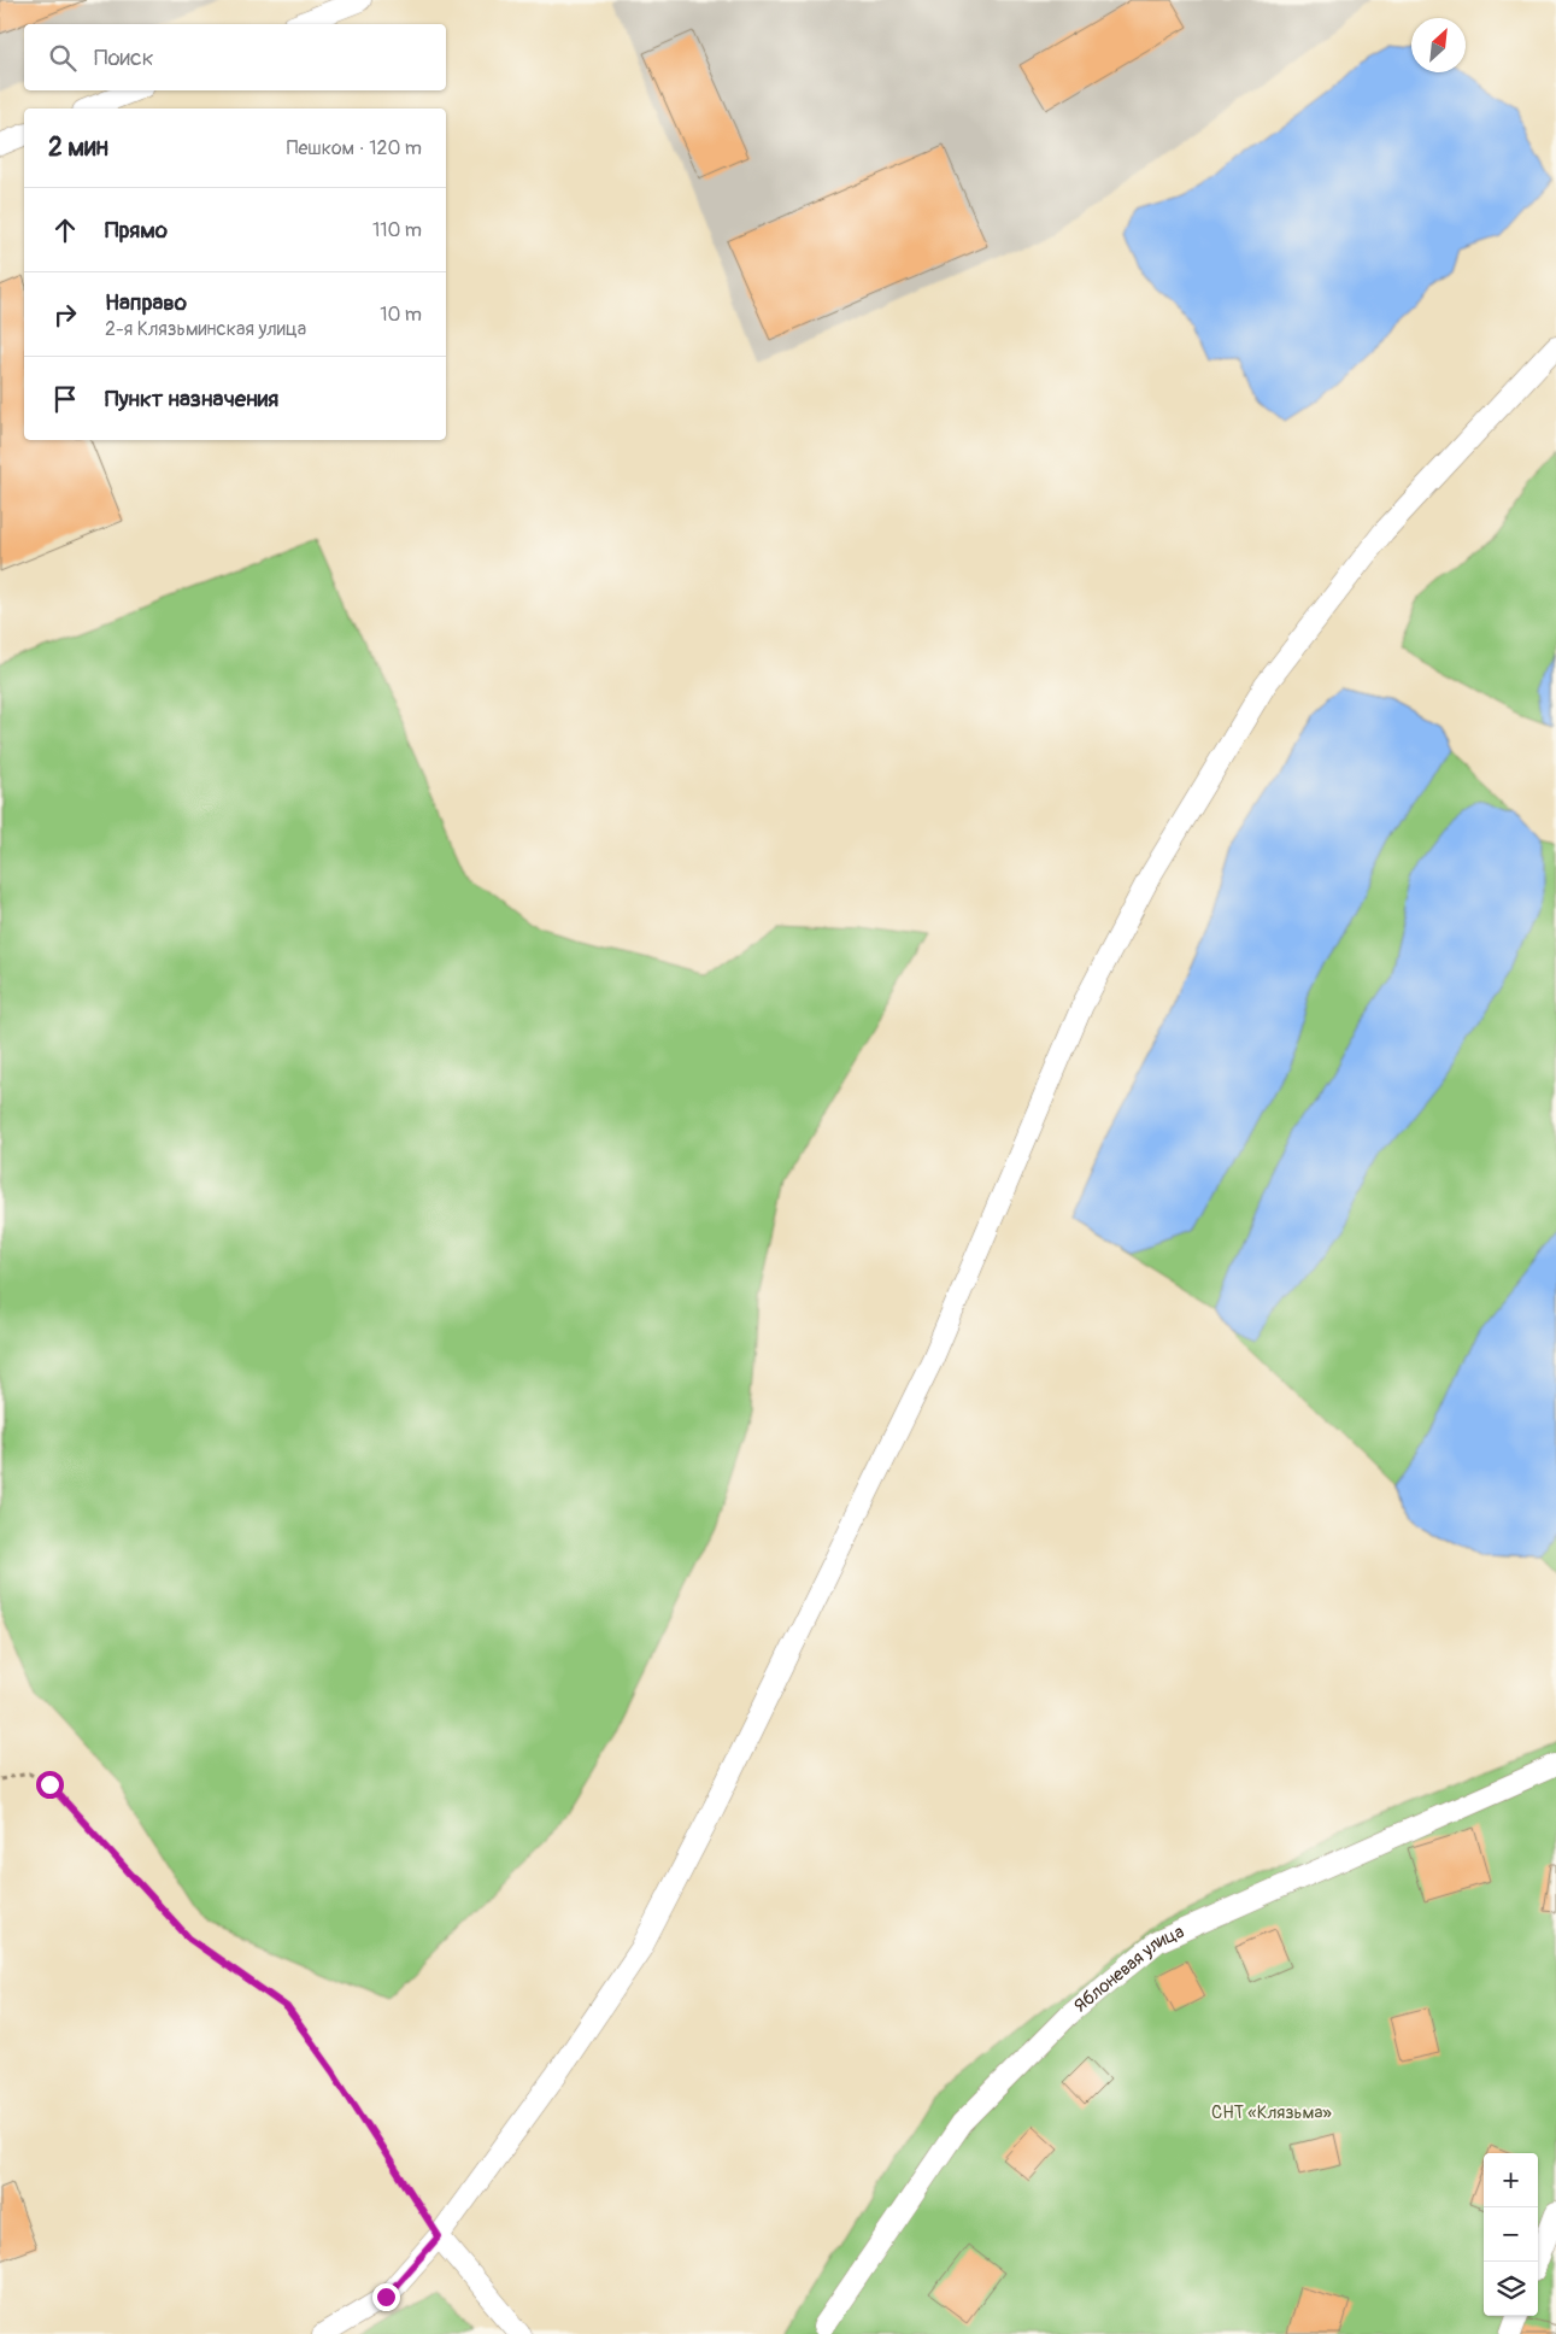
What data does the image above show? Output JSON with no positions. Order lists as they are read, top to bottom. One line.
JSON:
{"streets":{"lane":["Яблоневая улица"]},"parks":["СНТ «Клязьма»"],"north":"top right","page":{"search":"Поиск","heading":["2 мин","Пешком · 120 m"],"list":[["Прямо","110 m"],["Направо","2-я Клязьминская улица","10 m"],"Пункт назначения"],"map_buttons":["+","−"]}}
